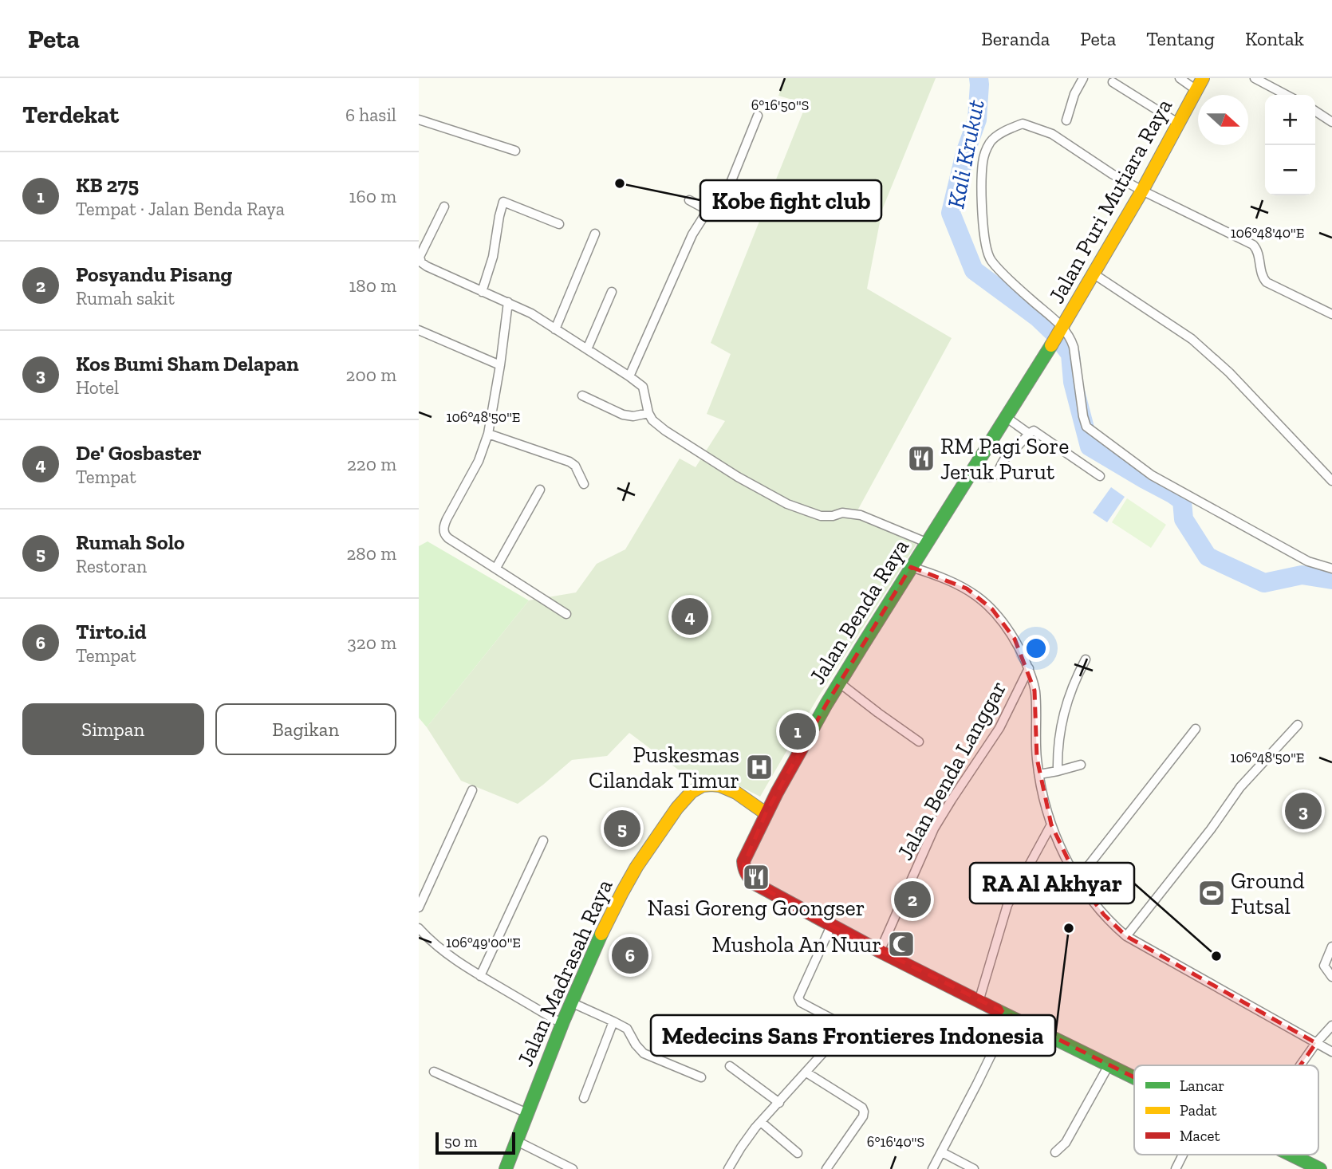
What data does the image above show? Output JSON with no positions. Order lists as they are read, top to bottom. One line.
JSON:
{"streets":{"street":["Jalan Puri Mutiara Raya","Jalan Benda Raya","Jalan Benda Langgar","Jalan Madrasah Raya"]},"crossings":[["Jalan Puri Mutiara Raya","Jalan Benda Raya"],["Jalan Benda Raya","Jalan Benda Langgar"],["Jalan Benda Raya","Jalan Madrasah Raya"]],"water":["Kali Krukut"],"places":{"other":["Kobe fight club","Medecins Sans Frontieres Indonesia","RA Al Akhyar"],"restaurant":["RM Pagi Sore Jeruk Purut","Nasi Goreng Goongser"],"hospital":["Puskesmas Cilandak Timur"],"sports":["Ground Futsal"],"mosque":["Mushola An Nuur"]},"legend":["Lancar","Padat","Macet"],"scale_bar":"50 m","north":"right","page":{"header":"Peta","nav":["Beranda","Peta","Tentang","Kontak"],"heading":["Terdekat","6 hasil"],"map_buttons":["+","−"],"list":[{"mark":"1","name":"KB 275","note":"Tempat · Jalan Benda Raya","value":"160 m"},{"mark":"2","name":"Posyandu Pisang","note":"Rumah sakit","value":"180 m"},{"mark":"3","name":"Kos Bumi Sham Delapan","note":"Hotel","value":"200 m"},{"mark":"4","name":"De' Gosbaster","note":"Tempat","value":"220 m"},{"mark":"5","name":"Rumah Solo","note":"Restoran","value":"280 m"},{"mark":"6","name":"Tirto.id","note":"Tempat","value":"320 m"}],"pins":["4","1","3","5","2","6"],"buttons":["Simpan","Bagikan"],"scale":"50 m"},"coordinates":["6°16'50\"S","106°48'40\"E","106°48'50\"E","106°49'00\"E","6°16'40\"S"]}
